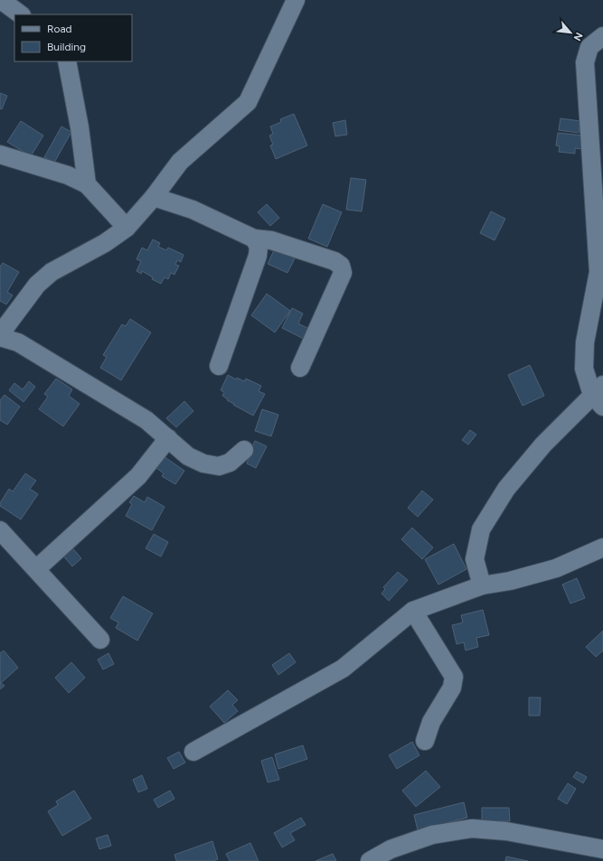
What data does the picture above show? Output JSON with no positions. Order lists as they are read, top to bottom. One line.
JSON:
{"legend":["Road","Building"],"north":"bottom right"}
